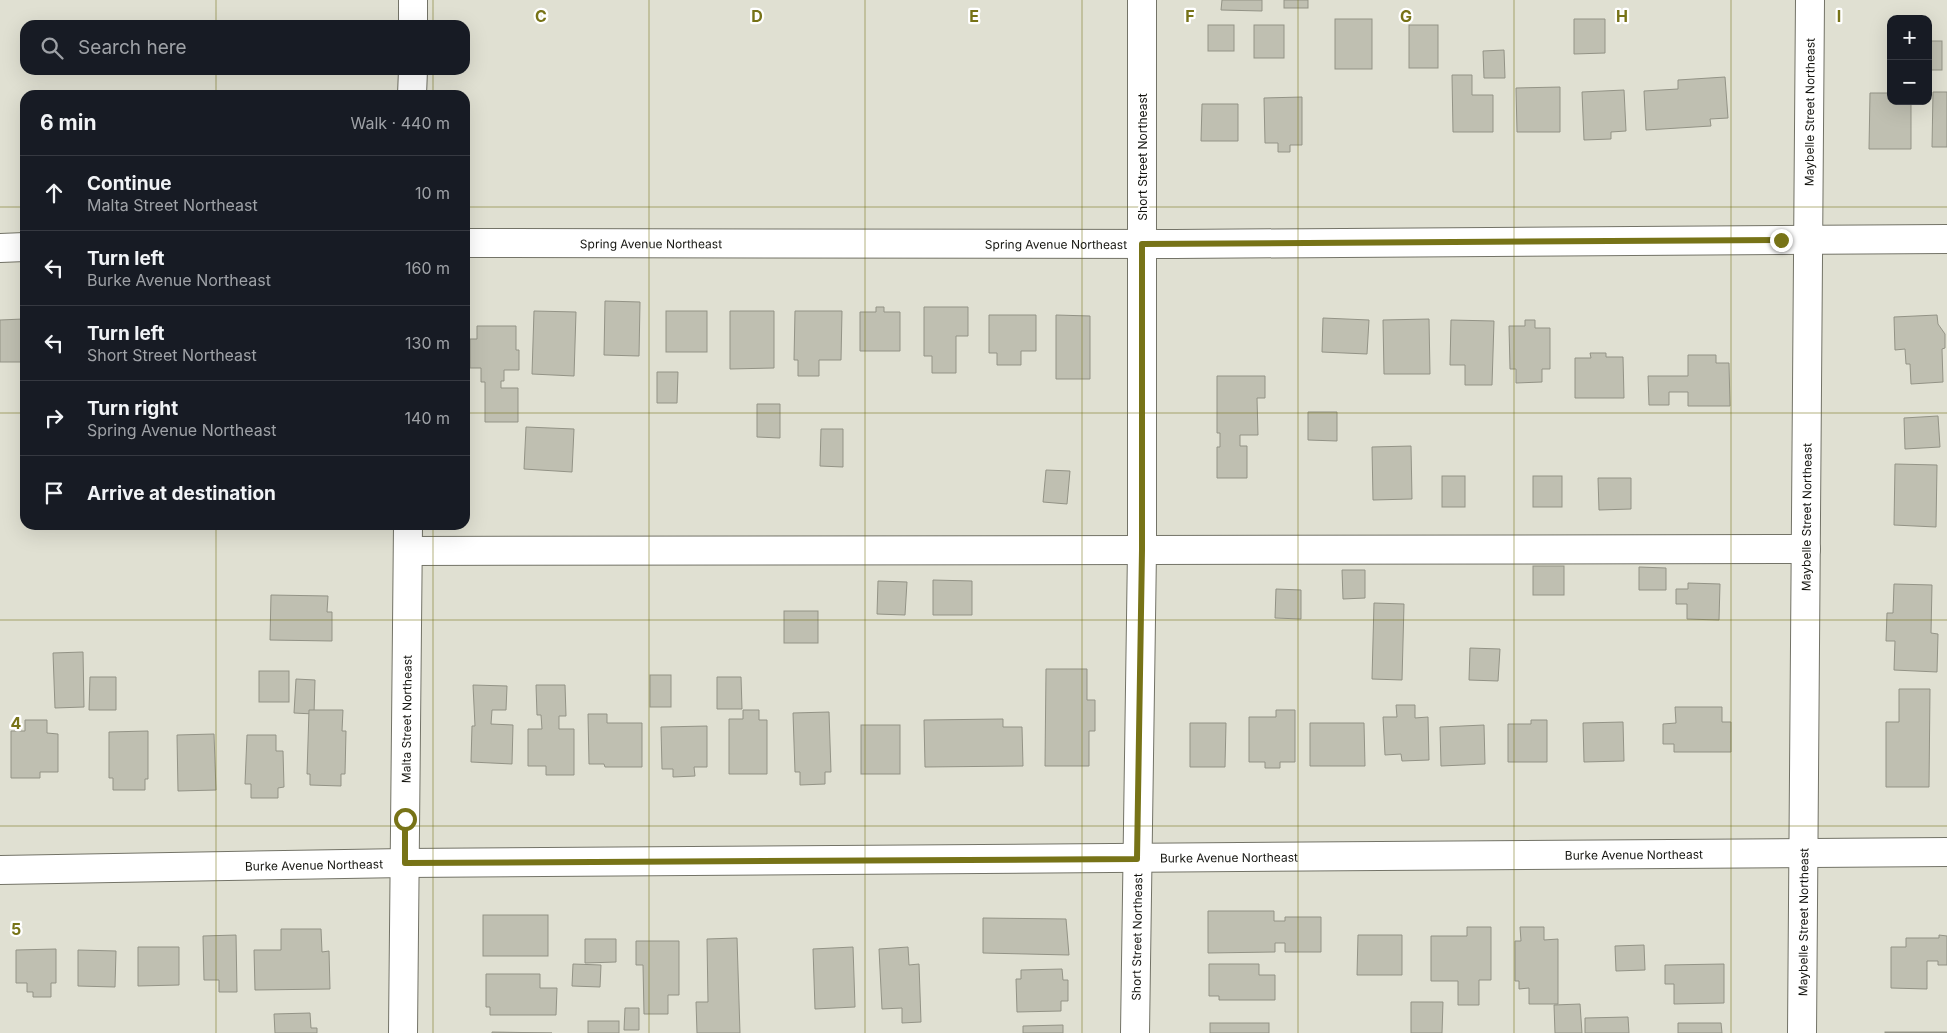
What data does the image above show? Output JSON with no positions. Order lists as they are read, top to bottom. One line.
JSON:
{"streets":{"street":["Maybelle Street Northeast","Short Street Northeast","Spring Avenue Northeast","Malta Street Northeast","Burke Avenue Northeast"]},"crossings":[["Maybelle Street Northeast","Spring Avenue Northeast"],["Maybelle Street Northeast","Burke Avenue Northeast"],["Short Street Northeast","Spring Avenue Northeast"],["Short Street Northeast","Burke Avenue Northeast"],["Malta Street Northeast","Burke Avenue Northeast"]],"page":{"map_buttons":["+","−"],"search":"Search here","heading":["6 min","Walk · 440 m"],"list":[["Continue","Malta Street Northeast","10 m"],["Turn left","Burke Avenue Northeast","160 m"],["Turn left","Short Street Northeast","130 m"],["Turn right","Spring Avenue Northeast","140 m"],"Arrive at destination"]},"grid":{"columns":["C","D","E","F","G","H","I"],"rows":["4","5"]}}
